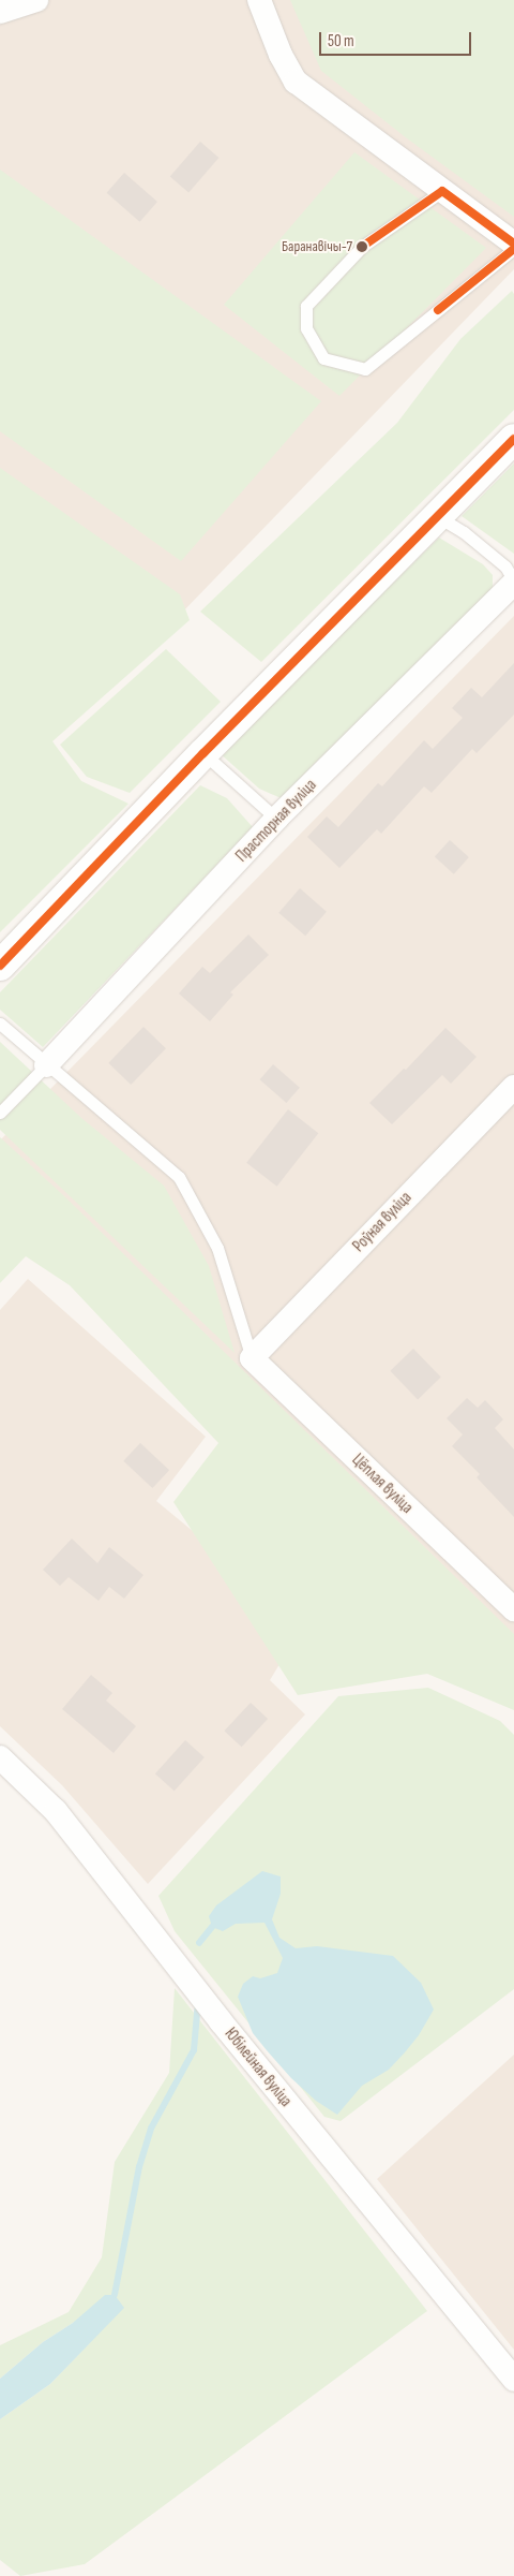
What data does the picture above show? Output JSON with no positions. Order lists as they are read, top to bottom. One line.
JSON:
{"streets":{"street":["Прасторная вуліца","Роўная вуліца","Цёплая вуліца","Юбілейная вуліца"]},"crossings":[["Роўная вуліца","Цёплая вуліца"]],"places":["Баранавічы-7"],"scale_bar":"50 m"}
